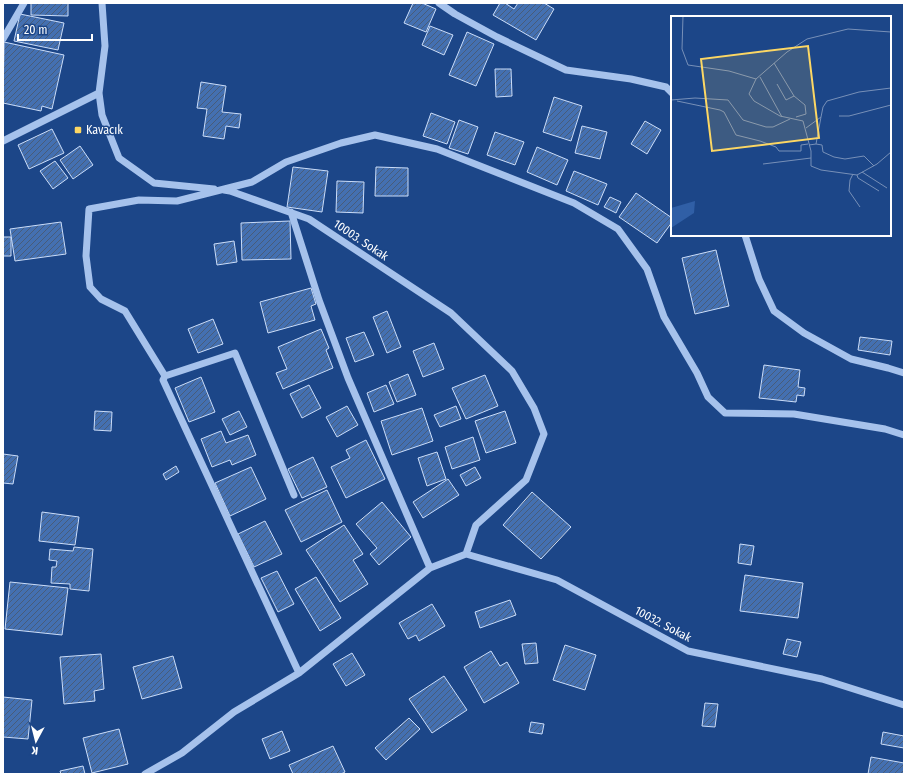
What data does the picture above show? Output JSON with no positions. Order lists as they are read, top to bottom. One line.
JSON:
{"streets":{"street":["10003. Sokak","10032. Sokak"]},"crossings":[["10003. Sokak","10032. Sokak"]],"places":{"transit":["Kavacık"]},"scale_bar":"20 m","north":"bottom"}
